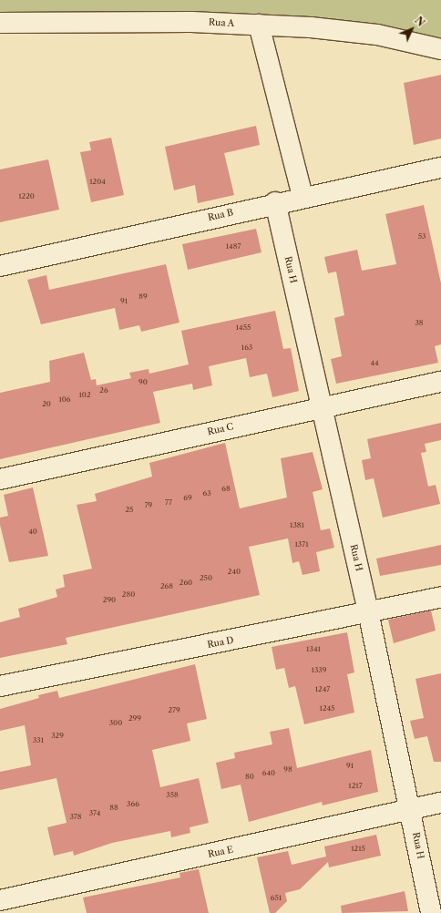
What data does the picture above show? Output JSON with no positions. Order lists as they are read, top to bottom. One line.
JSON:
{"streets":{"street":["Rua A","Rua B","Rua H","Rua C","Rua D","Rua E"]},"crossings":[["Rua B","Rua H"],["Rua H","Rua C"],["Rua H","Rua D"],["Rua H","Rua E"]],"house_numbers":["1204","1220","53","1487","89","91","38","1455","163","44","90","26","102","106","20","68","63","69","77","79","25","1381","40","1371","240","250","260","268","280","290","1341","1339","1247","1245","279","299","300","329","331","91","98","640","80","1217","358","366","88","374","378","1215","651"],"north":"top right"}
